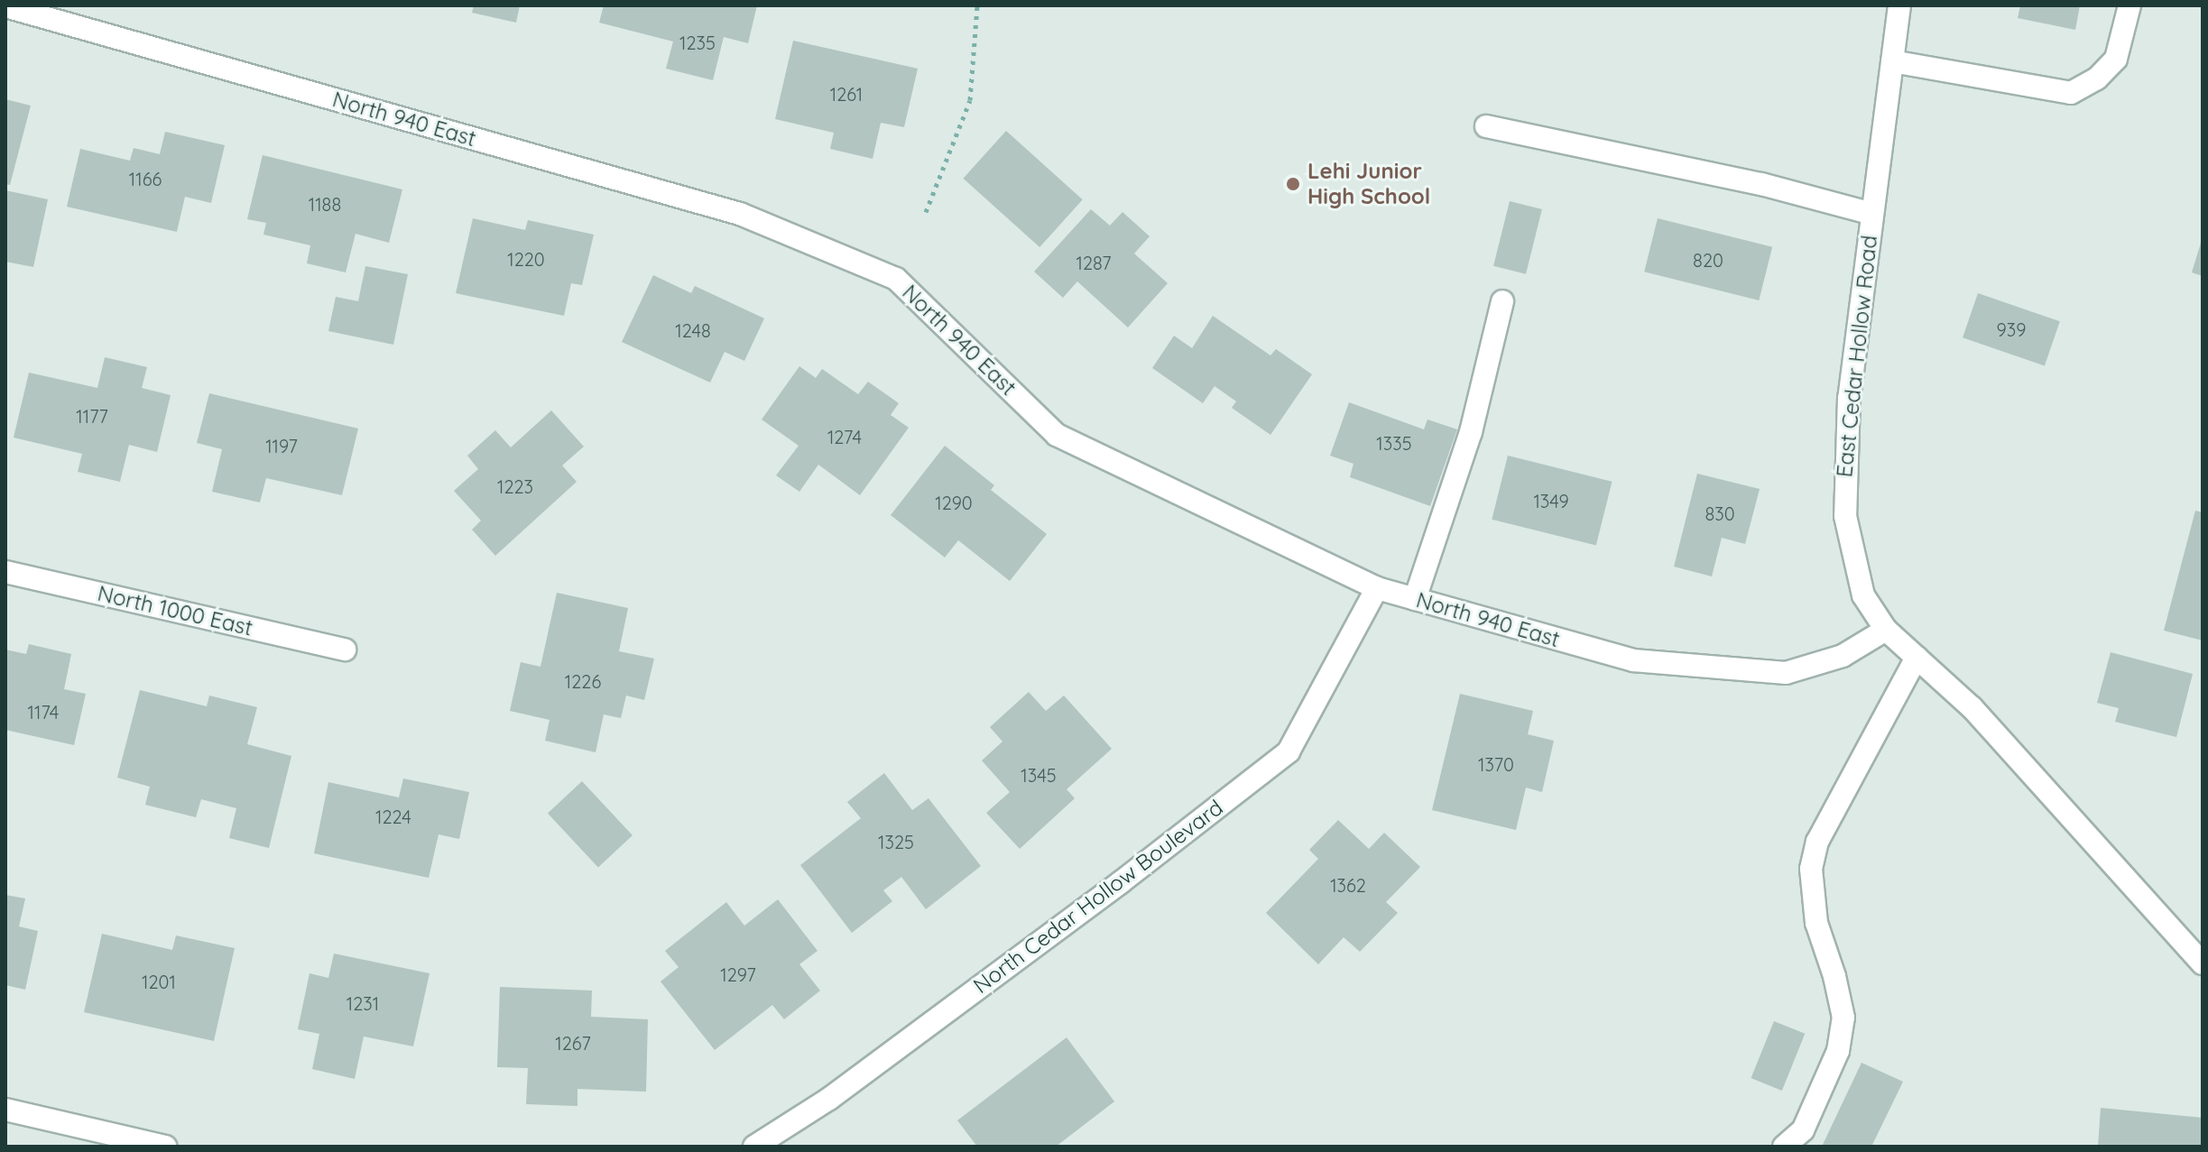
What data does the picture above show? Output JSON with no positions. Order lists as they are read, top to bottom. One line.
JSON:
{"streets":{"street":["North 940 East","East Cedar Hollow Road","North 1000 East","North Cedar Hollow Boulevard"]},"crossings":[["North 940 East","East Cedar Hollow Road"],["North 940 East","North Cedar Hollow Boulevard"]],"places":["Lehi Junior High School"],"house_numbers":["1235","1261","1166","1188","1220","820","1287","939","1248","1177","1274","1335","1197","1223","1349","1290","830","1226","1174","1370","1345","1224","1325","1362","1297","1201","1231","1267"]}
